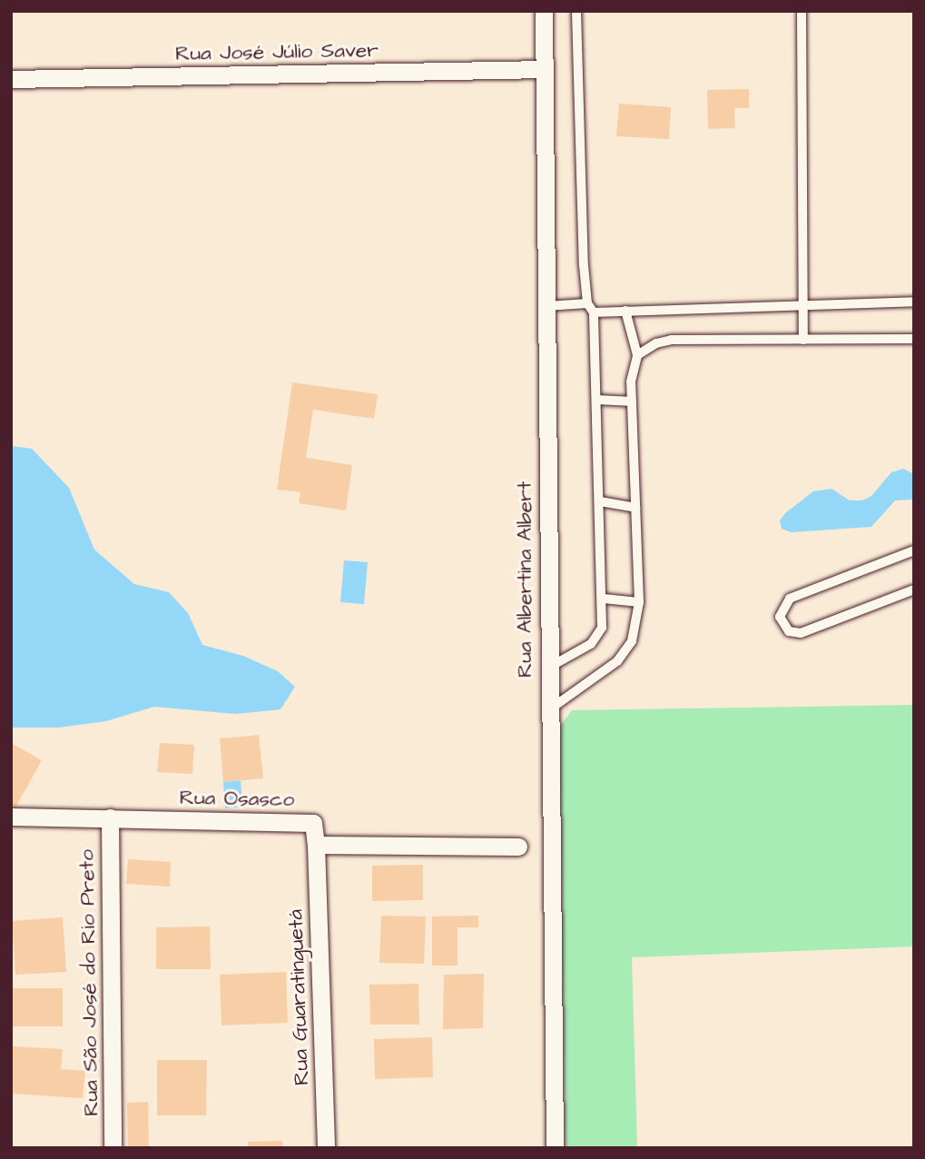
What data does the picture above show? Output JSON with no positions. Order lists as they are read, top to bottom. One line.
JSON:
{"streets":{"street":["Rua José Júlio Saver","Rua Albertina Albert","Rua Osasco","Rua São José do Rio Preto","Rua Guaratinguetá"]},"crossings":[["Rua José Júlio Saver","Rua Albertina Albert"],["Rua Osasco","Rua São José do Rio Preto"],["Rua Osasco","Rua Guaratinguetá"]]}
